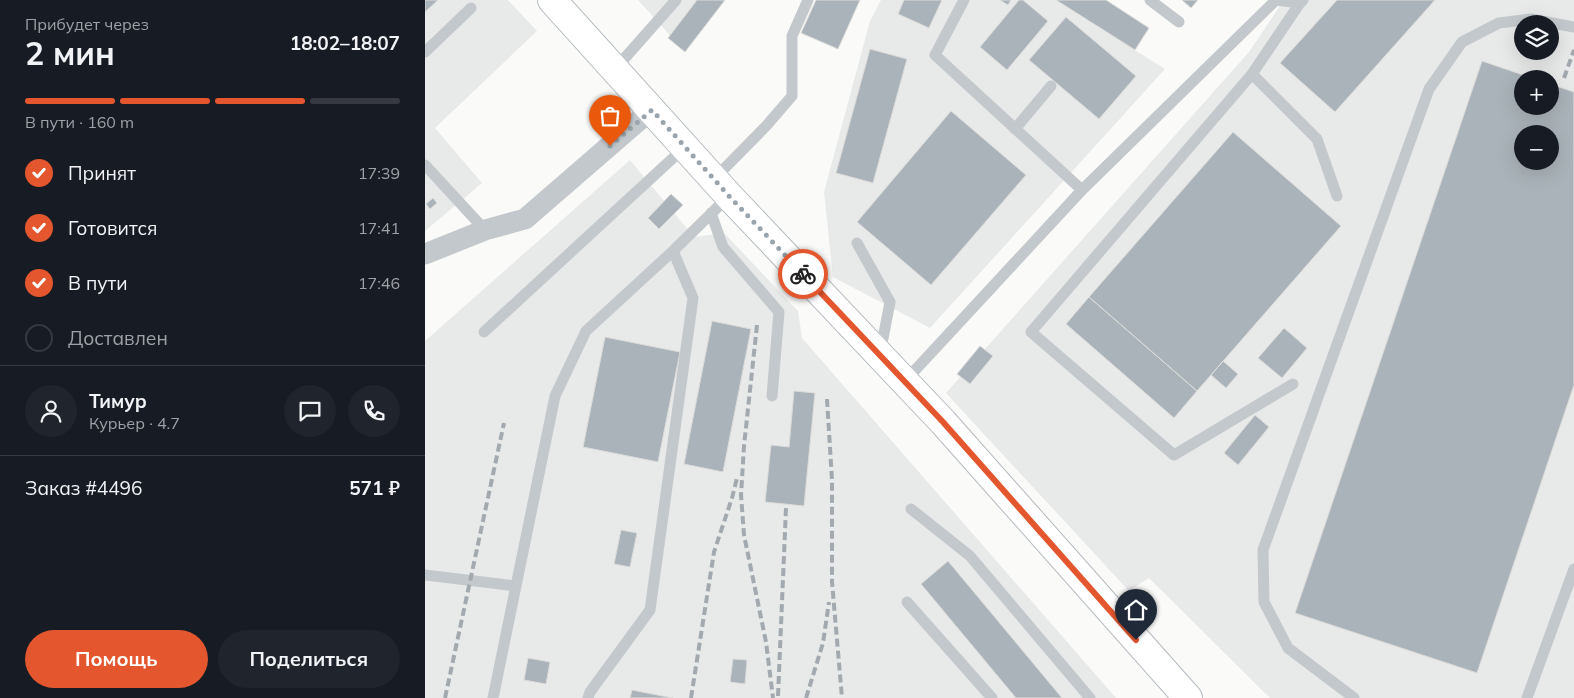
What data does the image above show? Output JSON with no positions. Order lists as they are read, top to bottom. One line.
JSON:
{"page":{"heading":["2 мин","Прибудет через","18:02–18:07"],"panel":["Тимур","Курьер · 4.7","Заказ #4496","571 ₽"],"map_buttons":["+","−"],"bar":"В пути · 160 m","list":[["Принят","17:39"],["Готовится","17:41"],["В пути","17:46"],"Доставлен"],"buttons":["Помощь","Поделиться"]}}
